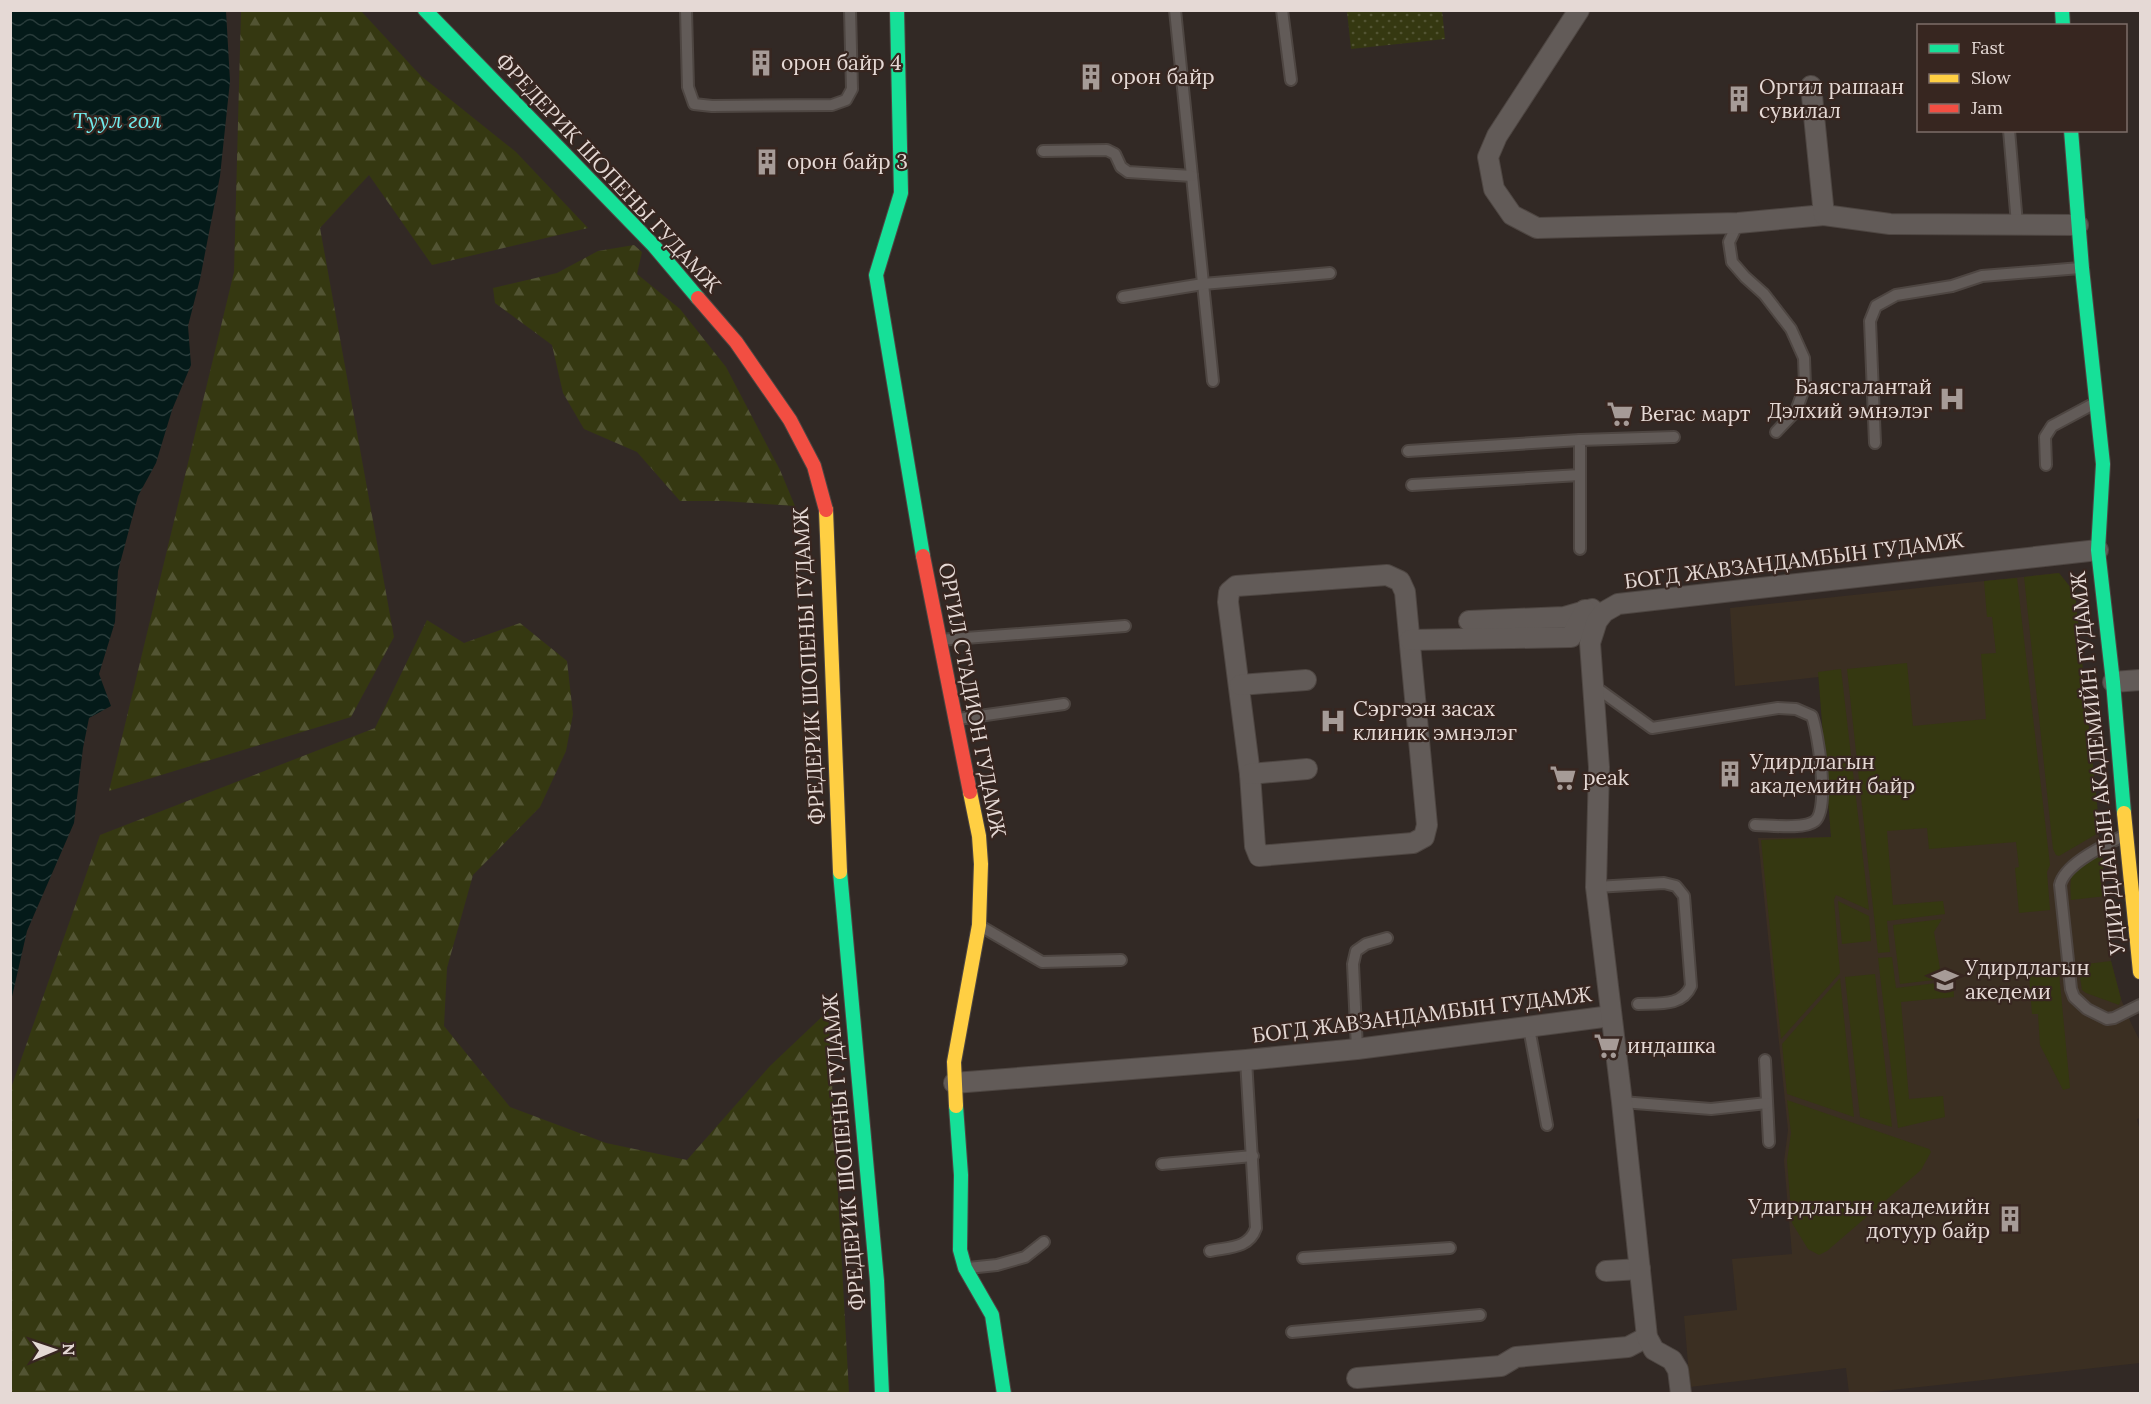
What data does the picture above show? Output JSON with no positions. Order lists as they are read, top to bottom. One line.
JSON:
{"streets":{"street":["ФРЕДЕРИК ШОПЕНЫ ГУДАМЖ","БОГД ЖАВЗАНДАМБЫН ГУДАМЖ","ОРГИЛ СТАДИОН ГУДАМЖ","УДИРДЛАГЫН АКАДЕМИЙН ГУДАМЖ"]},"crossings":[["БОГД ЖАВЗАНДАМБЫН ГУДАМЖ","ОРГИЛ СТАДИОН ГУДАМЖ"],["БОГД ЖАВЗАНДАМБЫН ГУДАМЖ","УДИРДЛАГЫН АКАДЕМИЙН ГУДАМЖ"]],"water":["Туул гол"],"places":{"building":["орон байр 4","орон байр","Оргил рашаан сувилал","орон байр 3","Удирдлагын академийн байр","Удирдлагын академийн дотуур байр"],"hospital":["Баясгалантай Дэлхий эмнэлэг","Сэргээн засах клиник эмнэлэг"],"supermarket":["Вегас март","peak","индашка"],"school or university":["Удирдлагын акедеми"]},"legend":["Fast","Slow","Jam"],"north":"right"}
